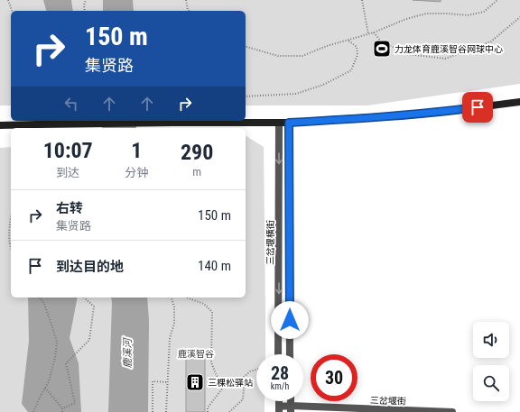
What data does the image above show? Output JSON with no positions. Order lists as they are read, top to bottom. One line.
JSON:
{"streets":{"street":["三岔堰横街","三岔堰街"]},"water":["鹿溪河"],"parks":["鹿溪智谷"],"places":{"sports":["力龙体育鹿溪智谷网球中心"],"building":["三棵松驿站"]},"page":{"turn":["150 m","集贤路"],"eta":["10:07","到达","1","分钟","290","m"],"list":[{"name":"右转","note":"集贤路","value":"150 m"},{"name":"到达目的地","value":"140 m"}],"speed":"28 km/h","limit":"30"}}
